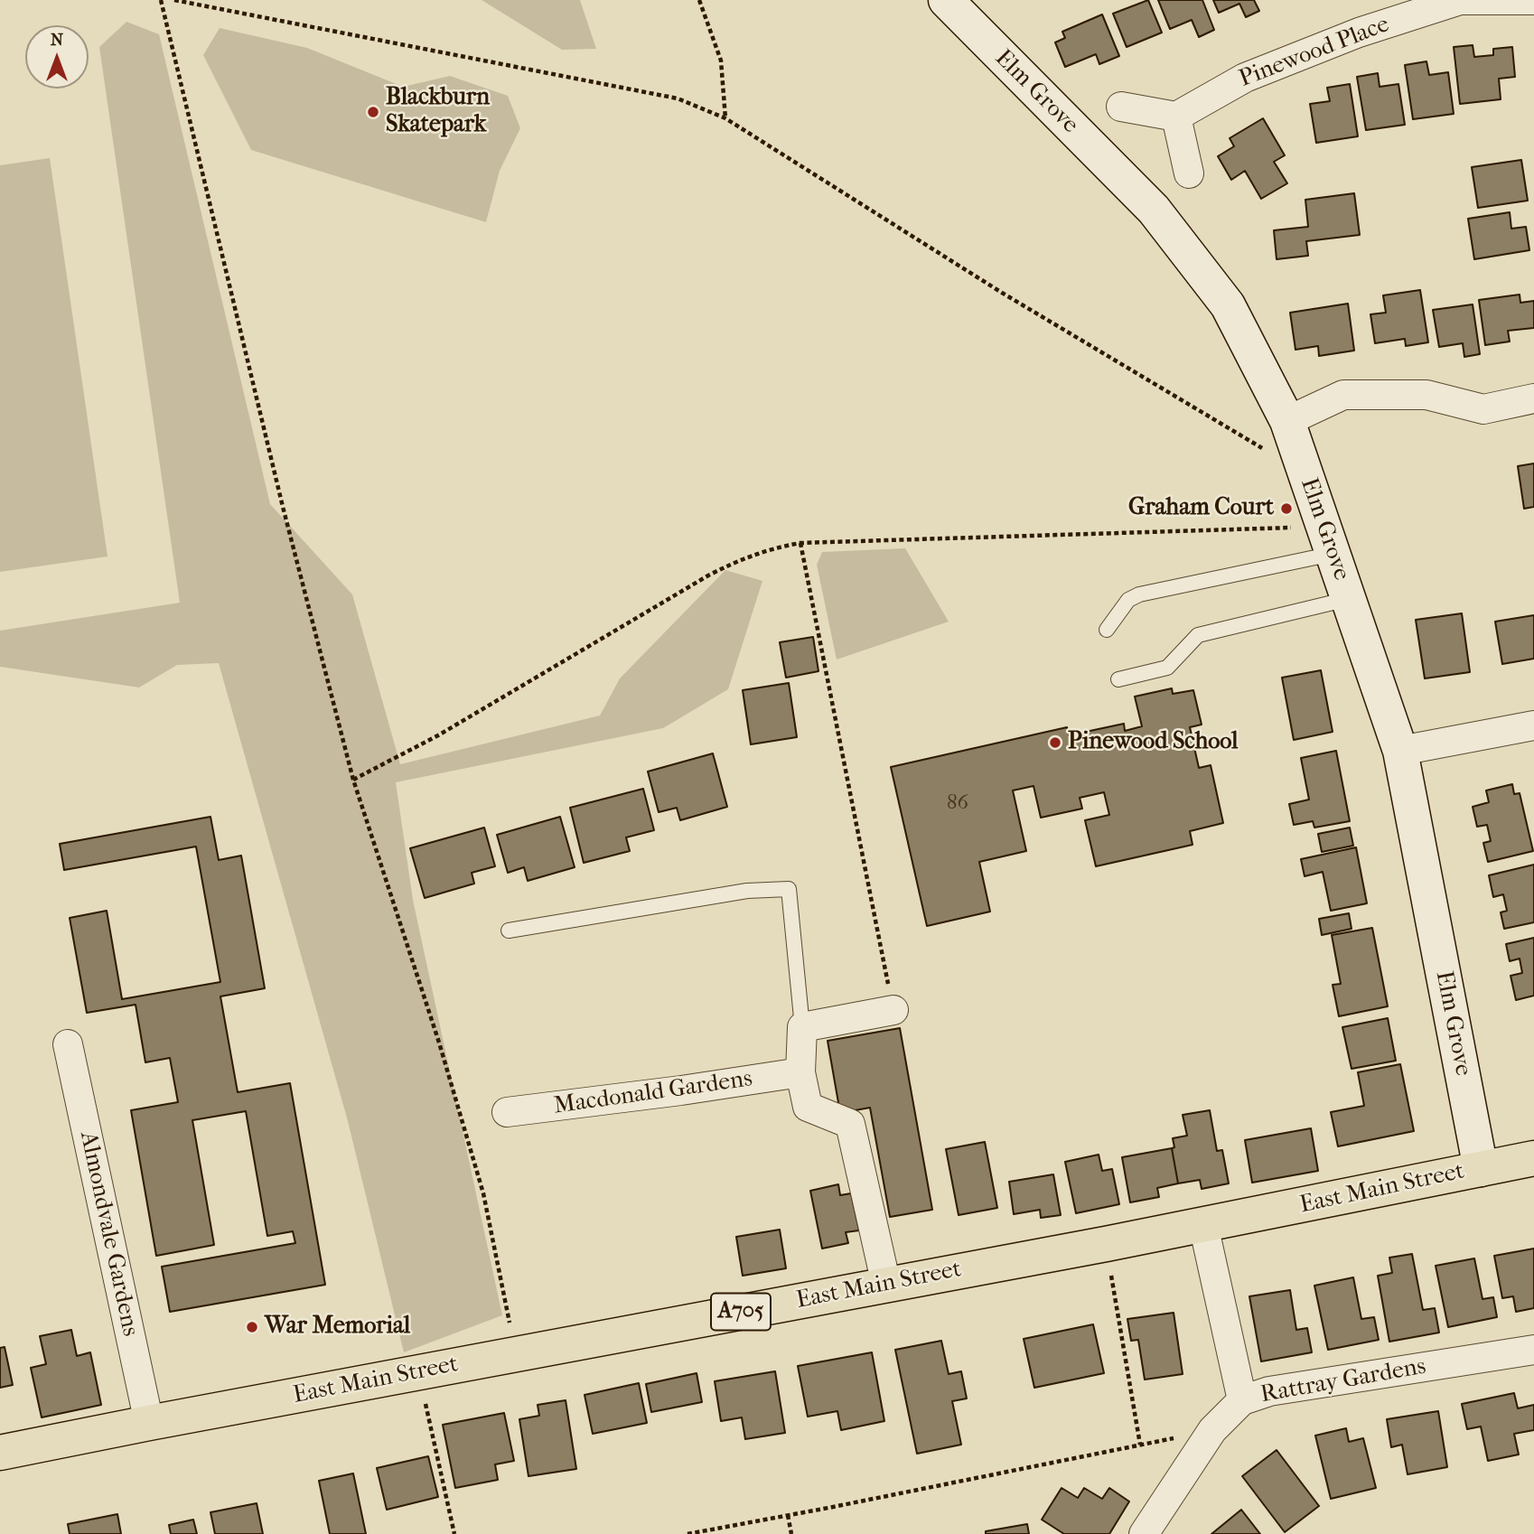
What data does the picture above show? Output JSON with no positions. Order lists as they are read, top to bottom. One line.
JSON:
{"streets":{"main road":["East Main Street","A705"],"street":["Pinewood Place","Elm Grove","Macdonald Gardens","Almondvale Gardens","Rattray Gardens"]},"crossings":[["Elm Grove","East Main Street"],["East Main Street","Almondvale Gardens"]],"places":["Blackburn Skatepark","Graham Court","Pinewood School","War Memorial"],"house_numbers":["86"],"north":"top"}
